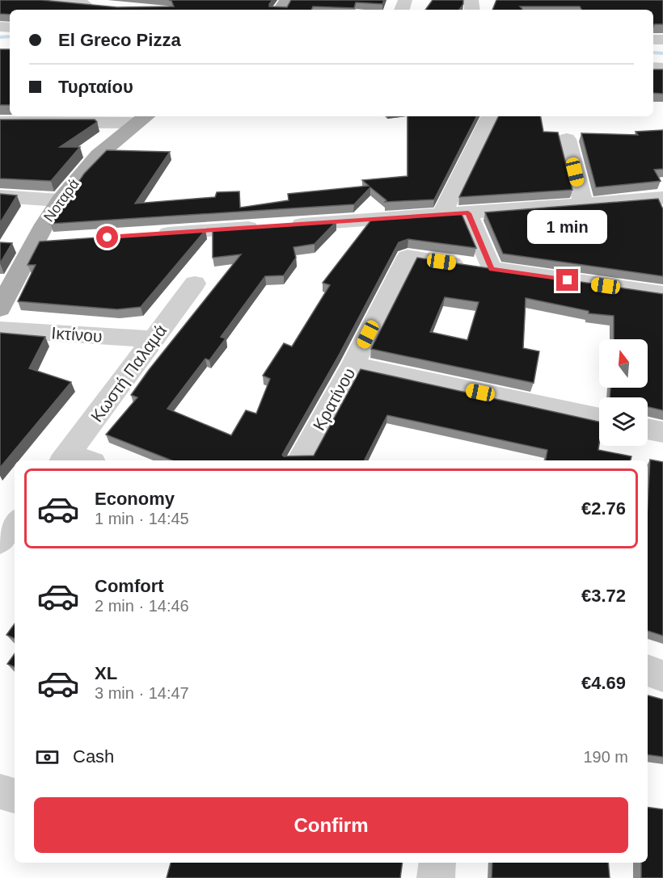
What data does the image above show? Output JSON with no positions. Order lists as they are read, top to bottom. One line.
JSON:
{"streets":{"main road":["Νοταρά"],"street":["Ικτίνου","Κωστή Παλαμά","Κρατίνου"]},"crossings":[["Ικτίνου","Κωστή Παλαμά"]],"north":"top","page":{"banner":["El Greco Pizza","Τυρταίου"],"bubble":"1 min","list":[{"name":"Economy","note":"1 min · 14:45","value":"€2.76"},{"name":"Comfort","note":"2 min · 14:46","value":"€3.72"},{"name":"XL","note":"3 min · 14:47","value":"€4.69"}],"pay":["Cash","190 m"],"buttons":"Confirm"}}
